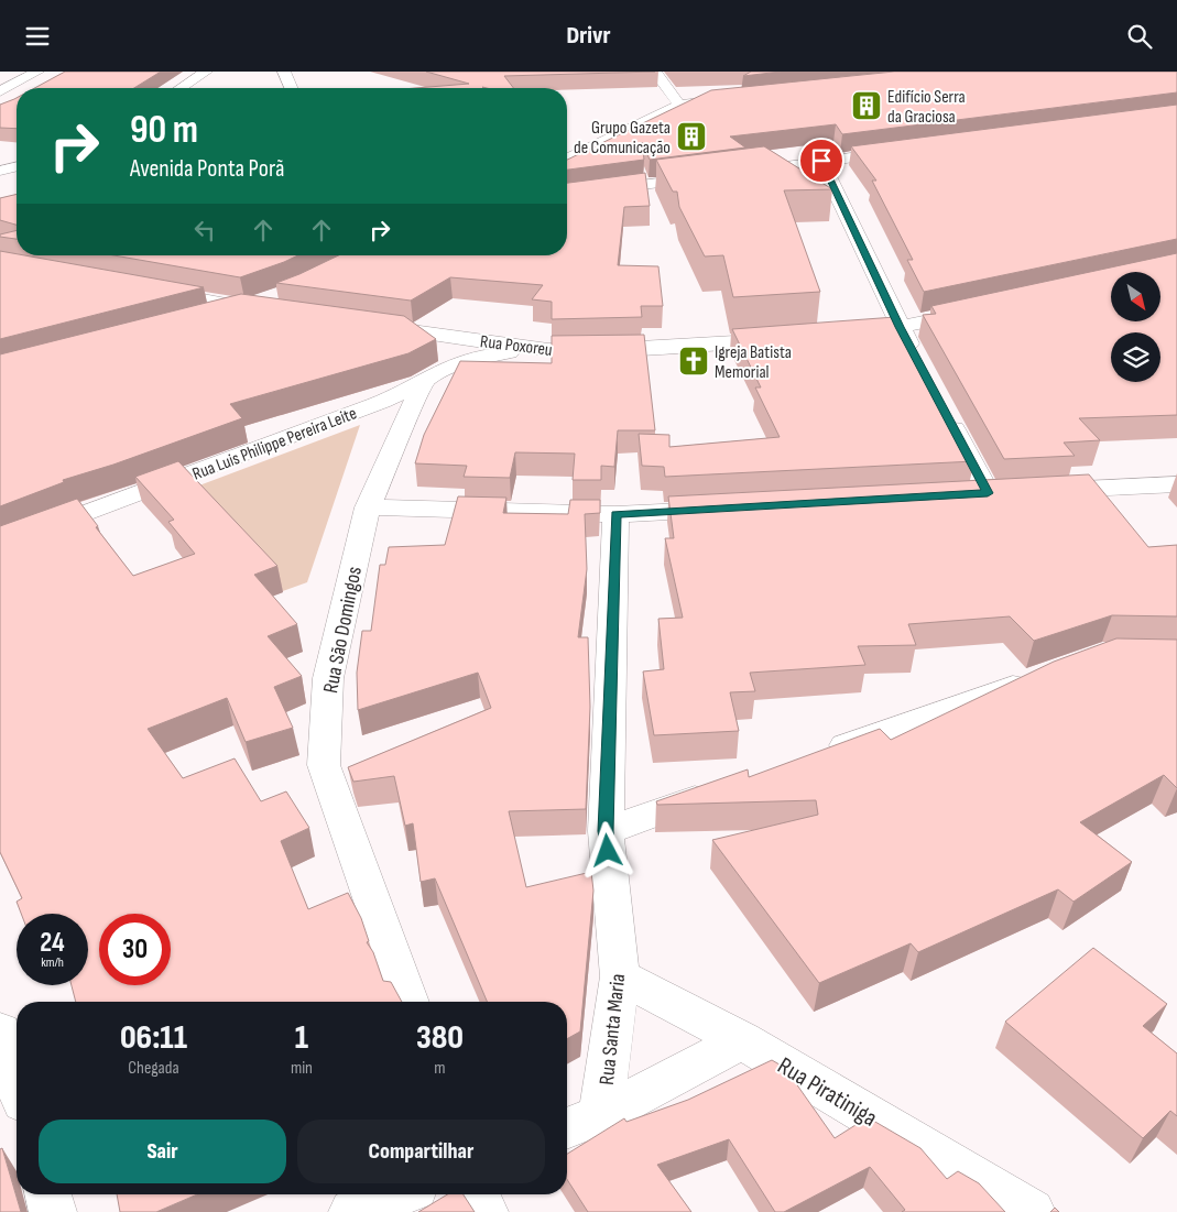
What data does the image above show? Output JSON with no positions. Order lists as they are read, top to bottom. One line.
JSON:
{"streets":{"street":["Rua Poxoreu","Rua Luis Philippe Pereira Leite","Rua São Domingos","Rua Santa Maria","Rua Piratiniga"]},"crossings":[["Rua Poxoreu","Rua Luis Philippe Pereira Leite"],["Rua Luis Philippe Pereira Leite","Rua São Domingos"],["Rua Santa Maria","Rua Piratiniga"]],"places":{"building":["Edifício Serra da Graciosa","Grupo Gazeta de Comunicação"],"church":["Igreja Batista Memorial"]},"north":"bottom right","page":{"header":"Drivr","turn":["90 m","Avenida Ponta Porã"],"speed":"24 km/h","limit":"30","eta":["06:11","Chegada","1","min","380","m"],"buttons":["Sair","Compartilhar"]}}
